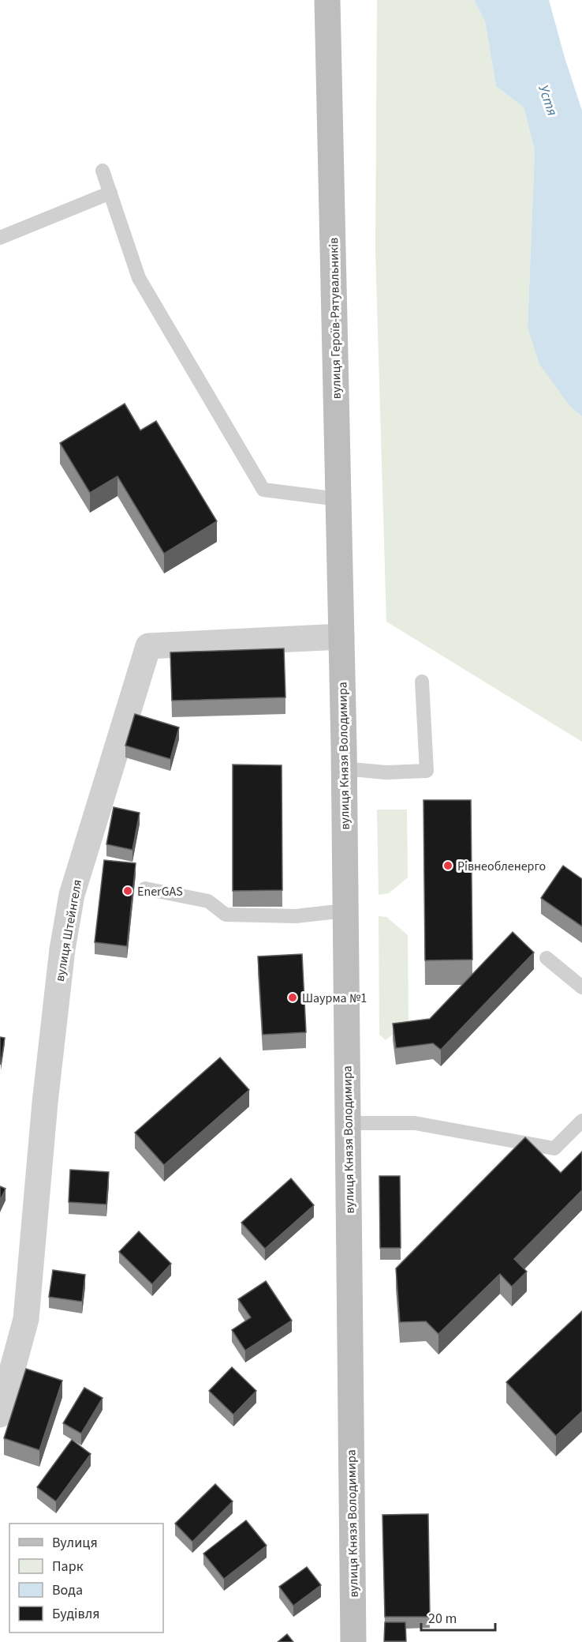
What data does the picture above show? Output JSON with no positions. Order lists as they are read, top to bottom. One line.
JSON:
{"streets":{"main road":["вулиця Героїв-Рятувальників","вулиця Князя Володимира"],"street":["вулиця Штейнгеля"]},"crossings":[["вулиця Героїв-Рятувальників","вулиця Князя Володимира"],["вулиця Героїв-Рятувальників","вулиця Штейнгеля"],["вулиця Князя Володимира","вулиця Штейнгеля"]],"water":["Устя"],"places":["Рівнеобленерго","EnerGAS","Шаурма №1"],"legend":["Вулиця","Парк","Вода","Будівля"],"scale_bar":"20 m"}
